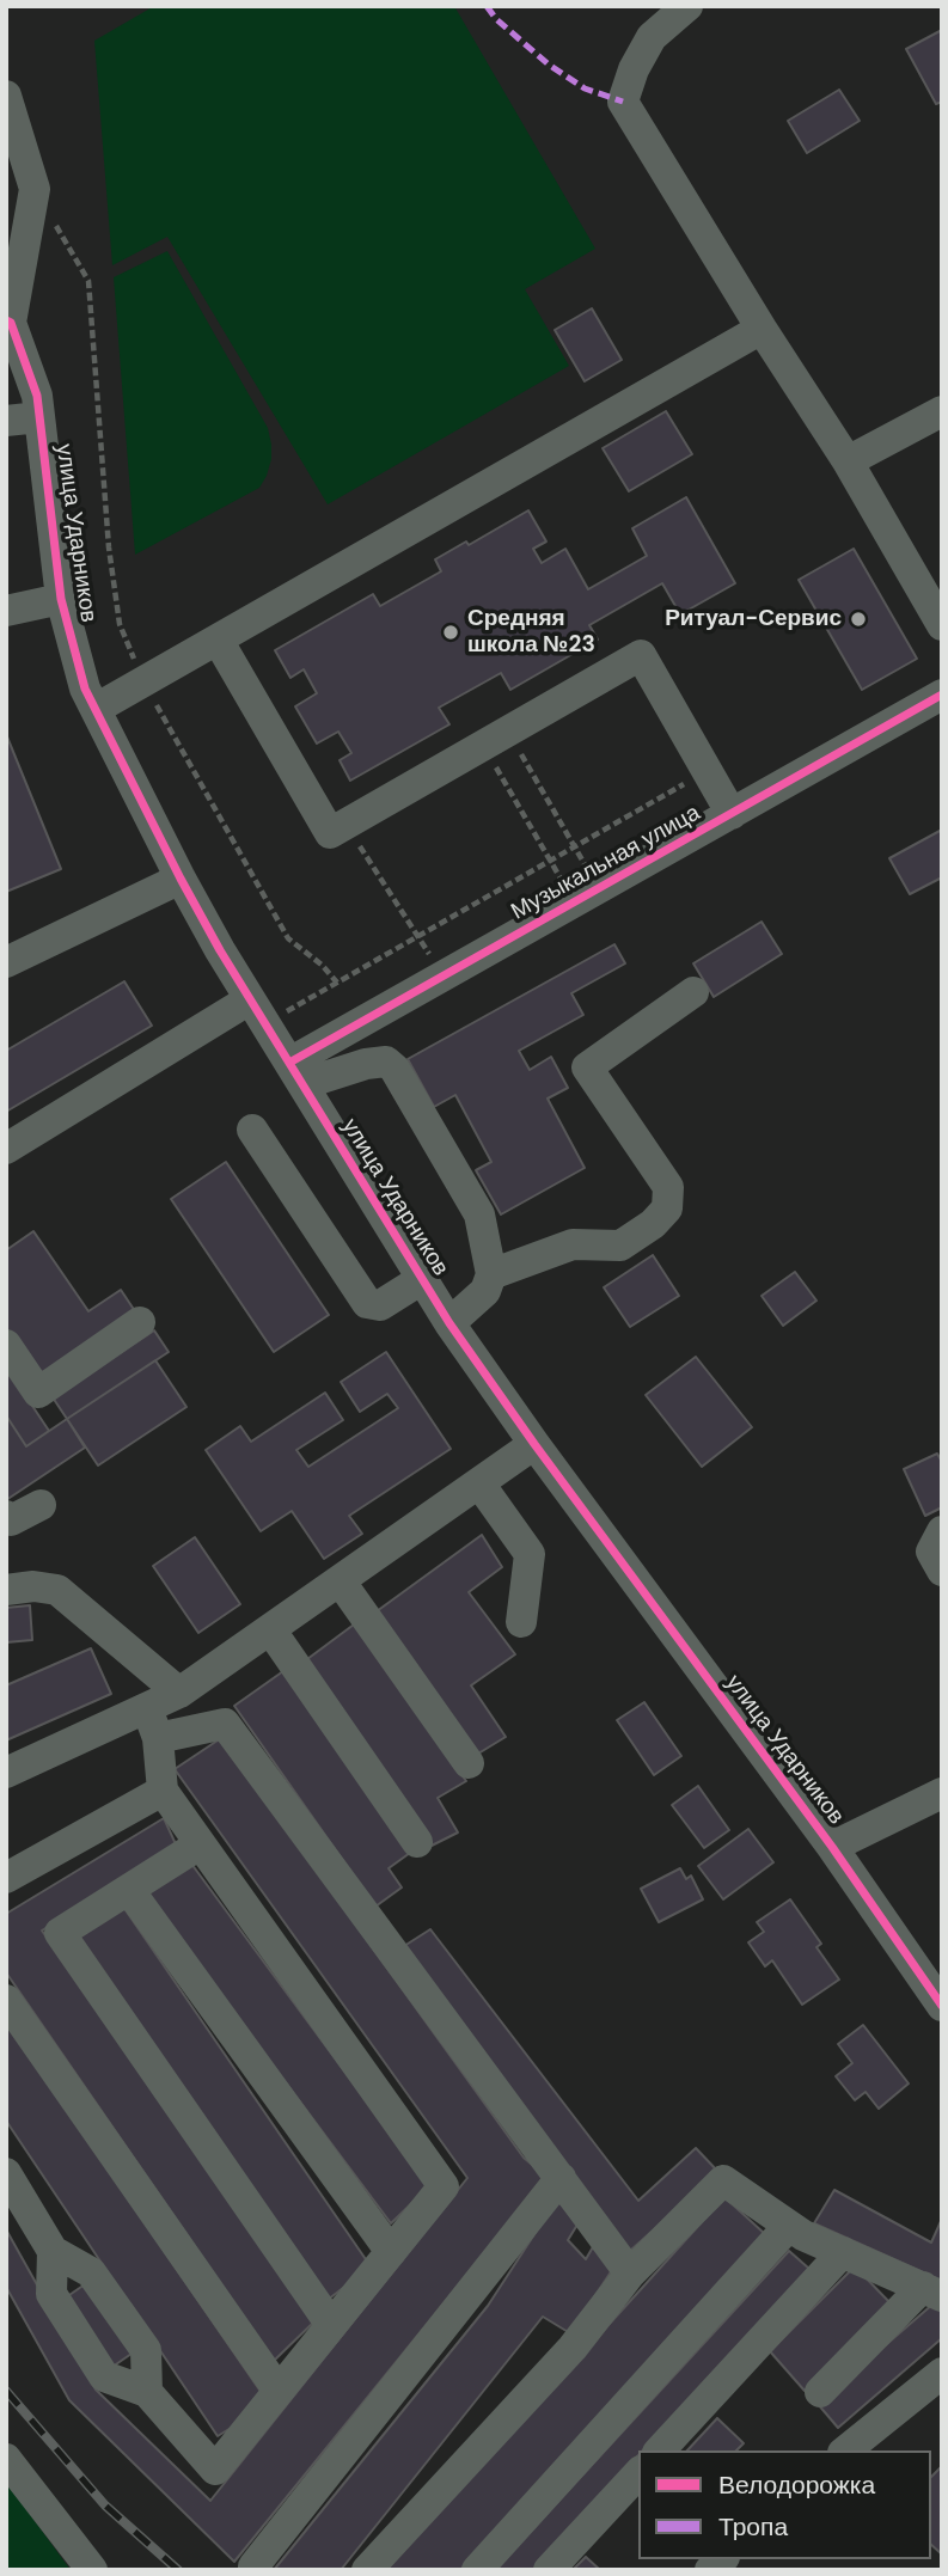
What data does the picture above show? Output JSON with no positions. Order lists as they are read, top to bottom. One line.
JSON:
{"streets":{"street":["улица Ударников","Музыкальная улица"]},"crossings":[["улица Ударников","Музыкальная улица"]],"places":["Ритуал-Сервис","Средняя школа №23"],"legend":["Велодорожка","Тропа"]}
